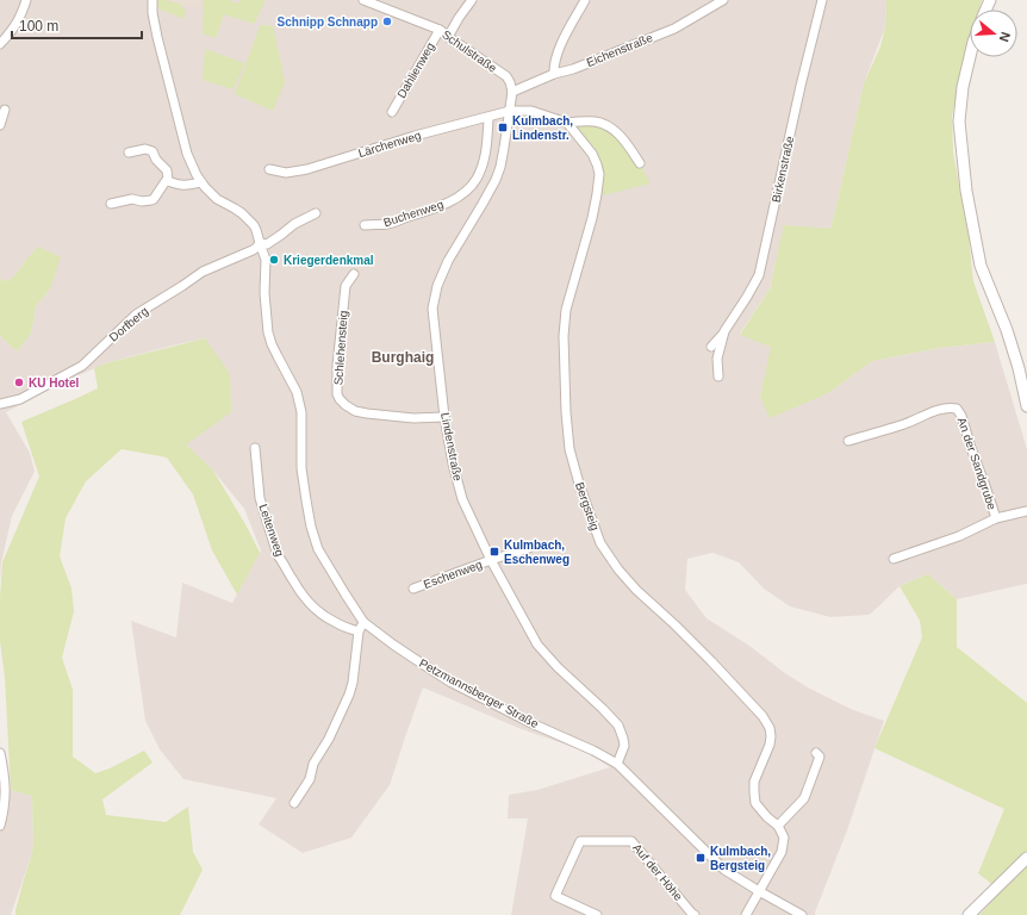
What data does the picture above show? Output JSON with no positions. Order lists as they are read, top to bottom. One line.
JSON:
{"streets":{"street":["Eichenstraße","Schulstraße","Dahlienweg","Lärchenweg","Birkenstraße","Buchenweg","Dorfberg","Schlehensteig","Lindenstraße","An der Sandgrube","Bergsteig","Leitenweg","Eschenweg","Petzmannsberger Straße","Auf der Höhe"]},"crossings":[["Eichenstraße","Schulstraße"],["Eichenstraße","Lindenstraße"],["Schulstraße","Dahlienweg"],["Schulstraße","Lindenstraße"],["Lärchenweg","Buchenweg"],["Lärchenweg","Lindenstraße"],["Dorfberg","Petzmannsberger Straße"],["Schlehensteig","Lindenstraße"],["Lindenstraße","Eschenweg"],["Lindenstraße","Petzmannsberger Straße"]],"districts":["Burghaig"],"places":{"other":["Schnipp Schnapp","Kriegerdenkmal","KU Hotel"],"transit":["Kulmbach, Lindenstr.","Kulmbach, Eschenweg","Kulmbach, Bergsteig"]},"scale_bar":"100 m","north":"right"}
